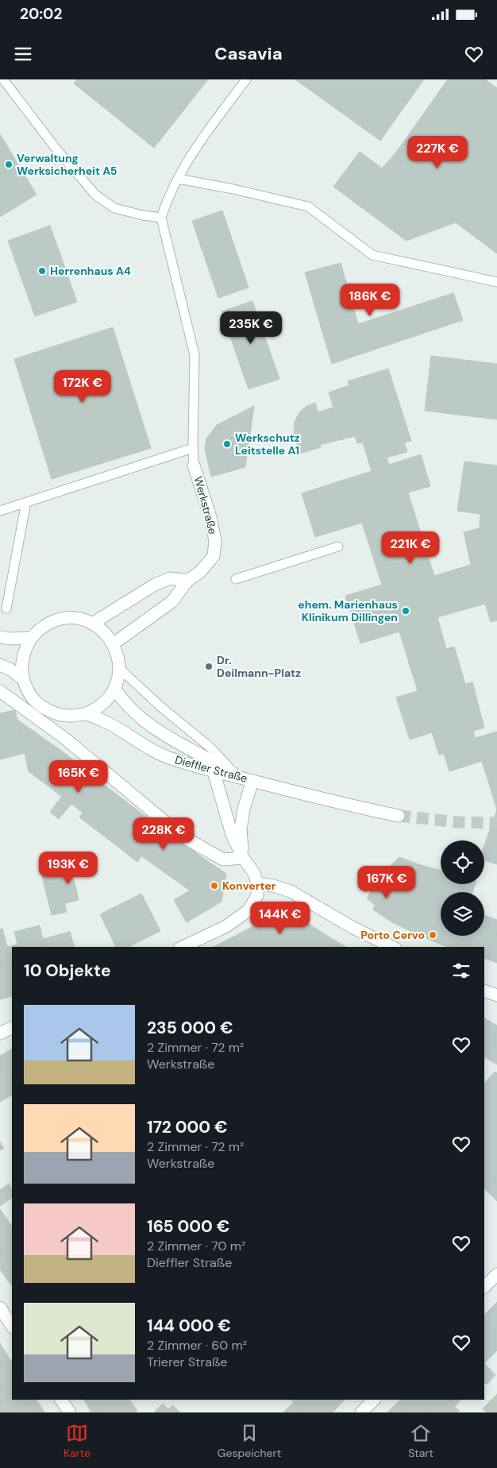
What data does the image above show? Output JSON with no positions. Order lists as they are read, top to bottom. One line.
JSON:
{"streets":{"street":["Werkstraße","Dieffler Straße"]},"crossings":[["Werkstraße","Dieffler Straße"]],"places":["Verwaltung Werksicherheit A5","Herrenhaus A4","Werkschutz Leitstelle A1","ehem. Marienhaus Klinikum Dillingen","Dr. Deilmann-Platz","Konverter","Porto Cervo"],"page":{"status":"20:02","header":"Casavia","price":["227K €","186K €","235K €","172K €","221K €","165K €","228K €","193K €","167K €","144K €"],"heading":"10 Objekte","list":[{"name":"235 000 €","note":"2 Zimmer · 72 m² · Werkstraße"},{"name":"172 000 €","note":"2 Zimmer · 72 m² · Werkstraße"},{"name":"165 000 €","note":"2 Zimmer · 70 m² · Dieffler Straße"},{"name":"144 000 €","note":"2 Zimmer · 60 m² · Trierer Straße"}],"tabs":["Karte","Gespeichert","Start"]}}
